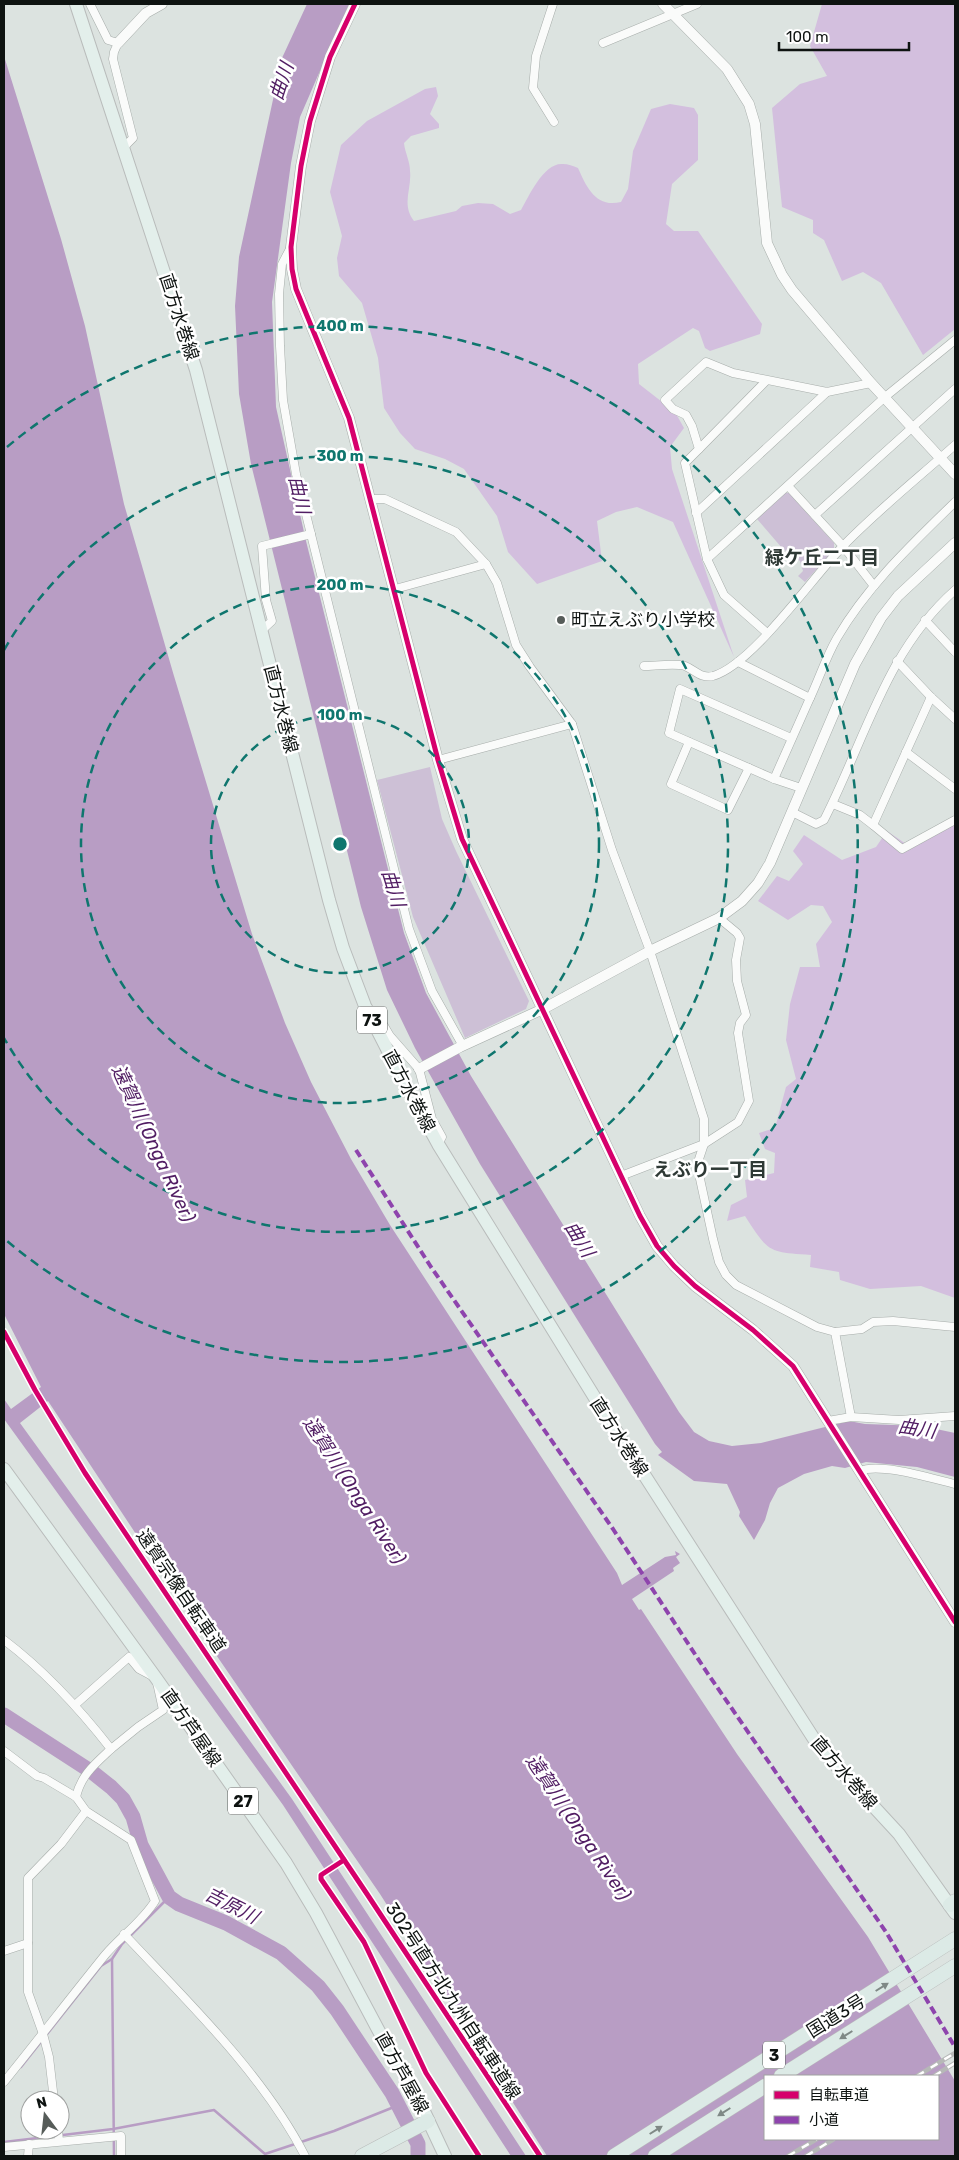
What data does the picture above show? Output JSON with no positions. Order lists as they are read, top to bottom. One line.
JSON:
{"streets":{"highway":["国道3号","3"],"main road":["直方水巻線","73","直方芦屋線","27"],"cycle path":["遠賀宗像自転車道"]},"districts":["緑ケ丘二丁目","えぶり一丁目"],"water":["曲川","遠賀川 (Onga River)","吉原川"],"places":["町立えぶり小学校"],"legend":["自転車道","小道"],"scale_bar":"100 m","north":"top","rings":["400 m","300 m","200 m","100 m"]}
